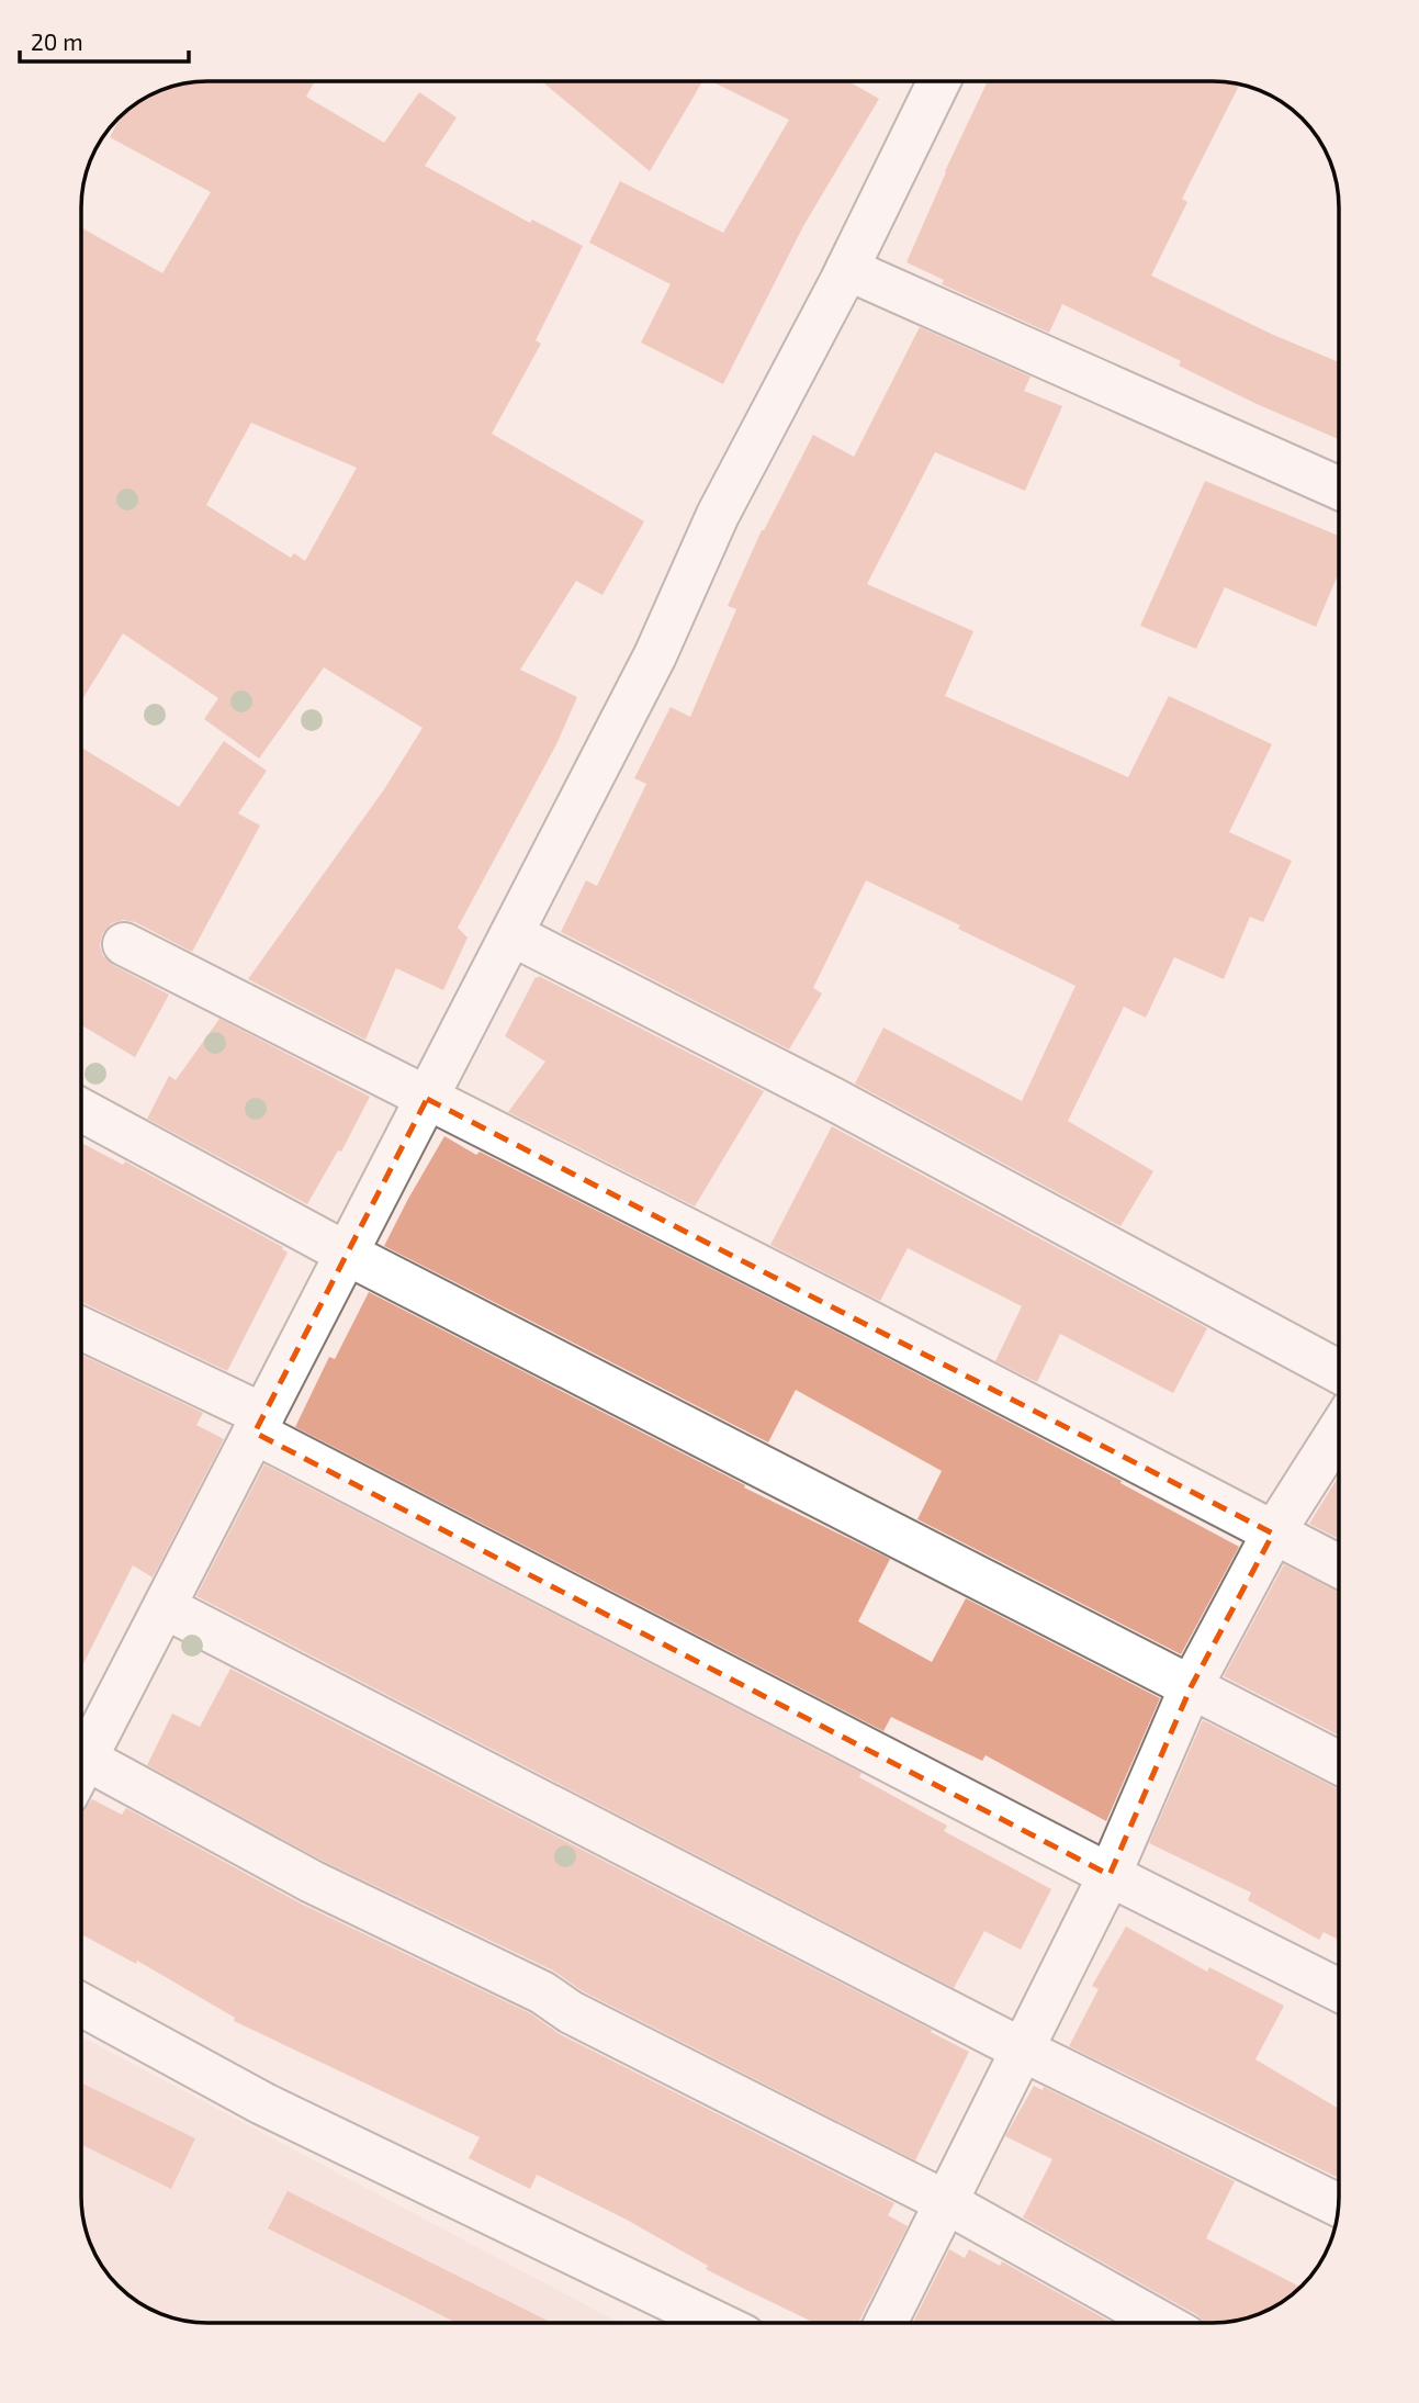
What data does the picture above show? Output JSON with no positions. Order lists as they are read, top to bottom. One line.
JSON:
{"scale_bar":"20 m"}
